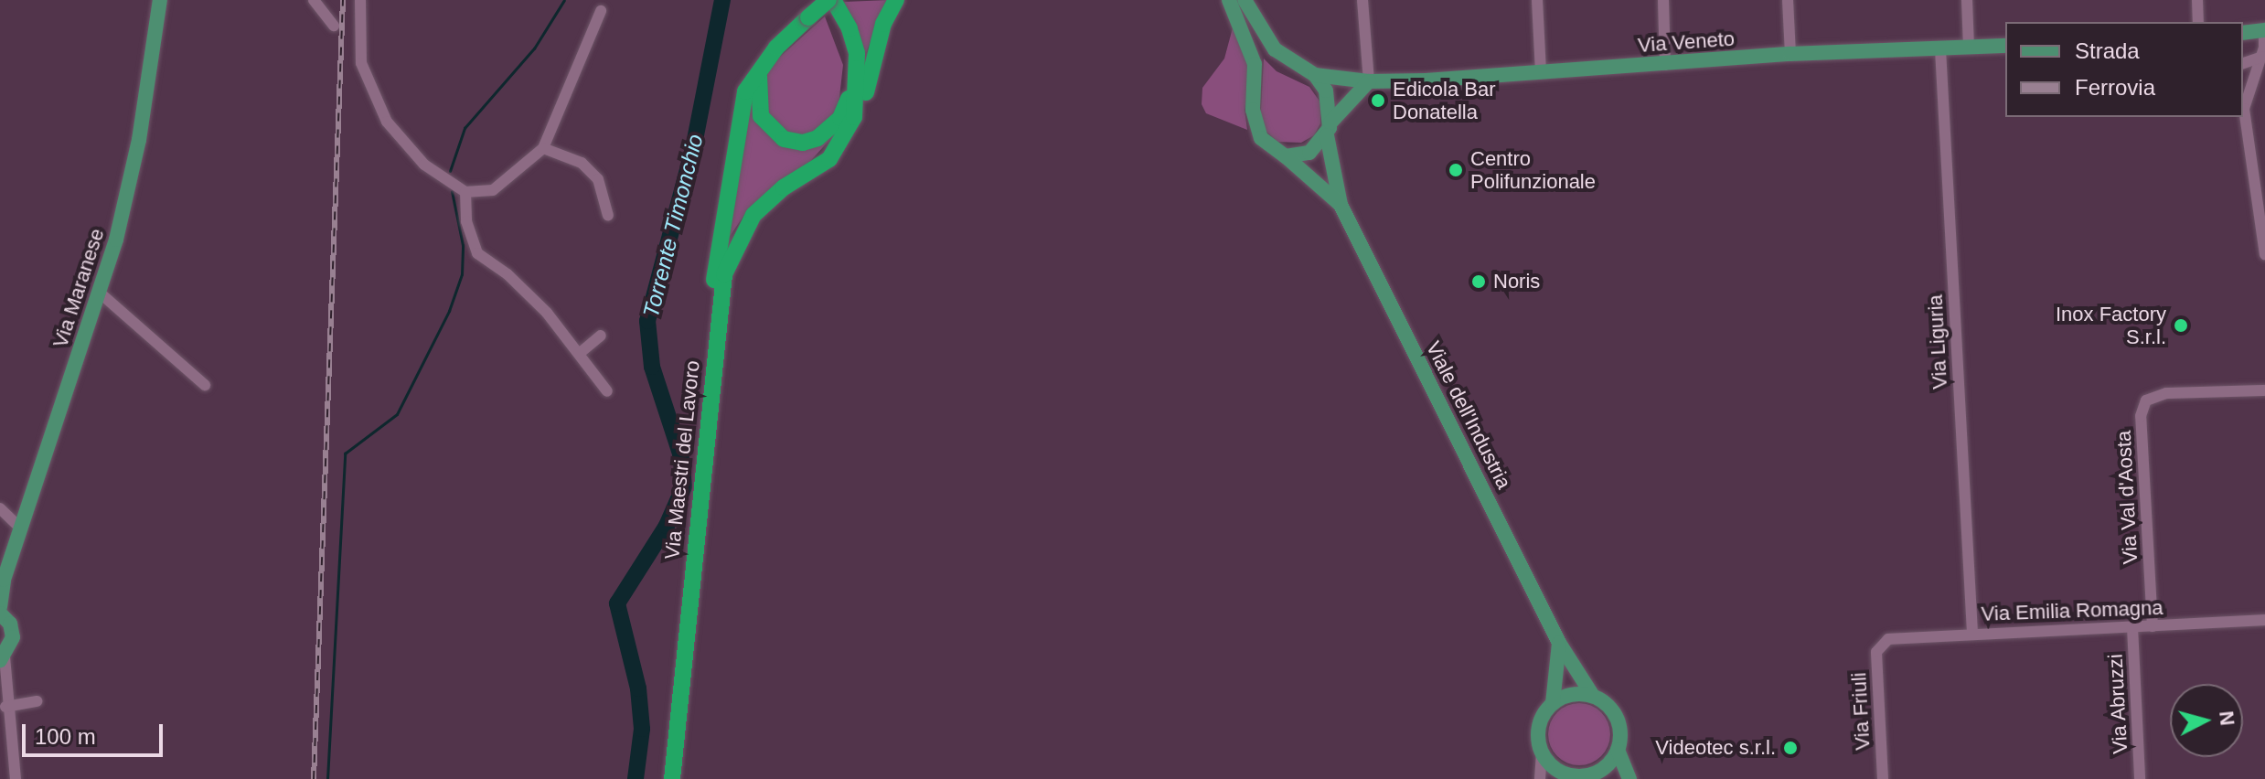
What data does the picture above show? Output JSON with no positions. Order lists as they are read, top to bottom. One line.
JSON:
{"streets":{"highway":["Via Maestri del Lavoro"],"main road":["Via Veneto","Via Maranese","Viale dell'Industria"],"street":["Via Liguria","Via Val d'Aosta","Via Emilia Romagna","Via Abruzzi","Via Friuli"]},"crossings":[["Via Veneto","Via Liguria"],["Via Veneto","Viale dell'Industria"],["Via Liguria","Via Emilia Romagna"],["Via Val d'Aosta","Via Emilia Romagna"],["Via Emilia Romagna","Via Abruzzi"],["Via Emilia Romagna","Via Friuli"]],"water":["Torrente Timonchio"],"places":["Edicola Bar Donatella","Centro Polifunzionale","Noris","Inox Factory S.r.l.","Videotec s.r.l."],"legend":["Strada","Ferrovia"],"scale_bar":"100 m","north":"right"}
